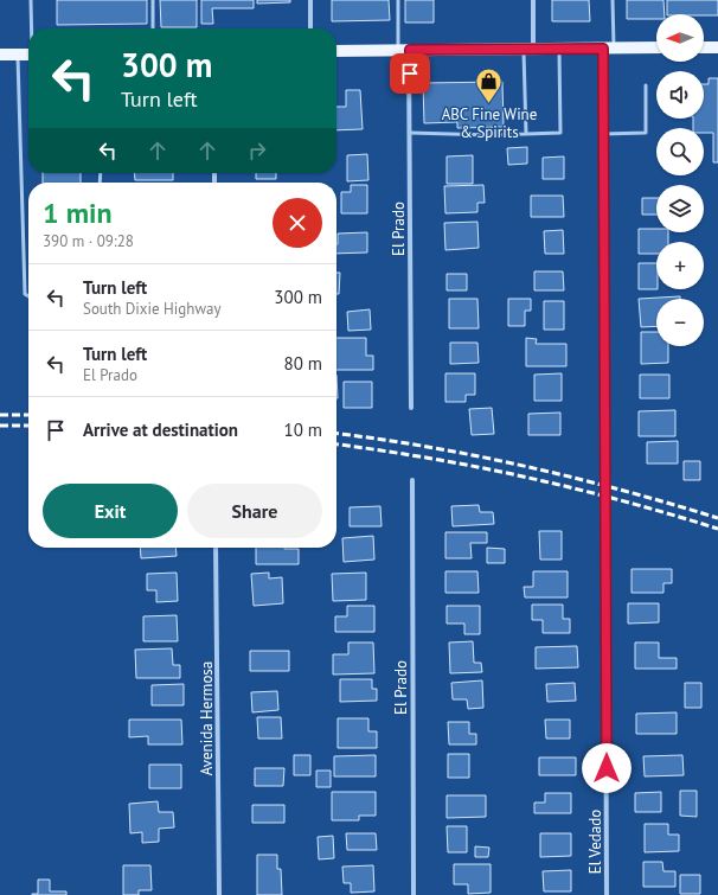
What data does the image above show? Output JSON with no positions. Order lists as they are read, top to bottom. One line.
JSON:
{"streets":{"street":["El Prado","Avenida Hermosa","El Vedado"]},"places":{"shop":["ABC Fine Wine & Spirits"]},"north":"left","page":{"map_buttons":["+","−"],"turn":["300 m","Turn left"],"heading":["1 min","390 m · 09:28"],"list":[{"name":"Turn left","note":"South Dixie Highway","value":"300 m"},{"name":"Turn left","note":"El Prado","value":"80 m"},{"name":"Arrive at destination","value":"10 m"}],"buttons":["Exit","Share"]}}
